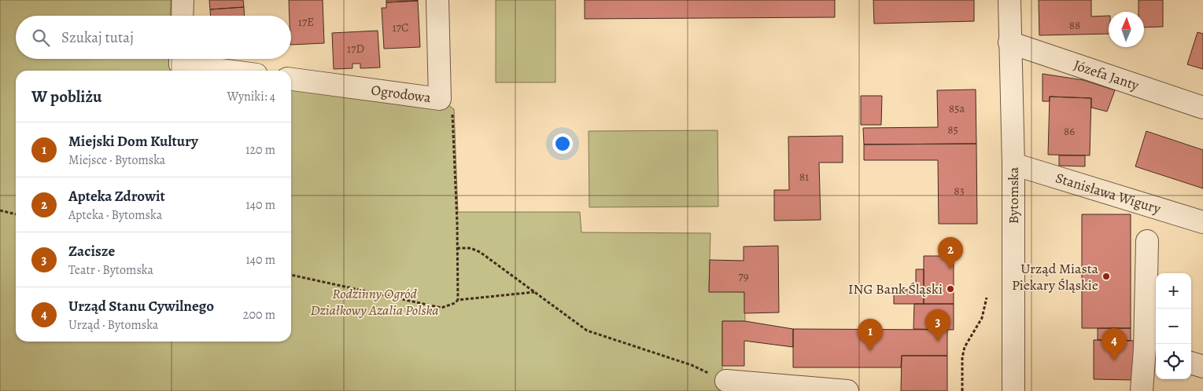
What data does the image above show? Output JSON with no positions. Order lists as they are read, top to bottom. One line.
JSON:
{"streets":{"street":["Józefa Janty","Ogrodowa","Stanisława Wigury","Bytomska"]},"crossings":[["Józefa Janty","Bytomska"],["Stanisława Wigury","Bytomska"]],"parks":["Rodzinny Ogród Działkowy Azalia Polska"],"places":["Urząd Miasta Piekary Śląskie","ING Bank Śląski"],"house_numbers":["17E","88","17C","17D","85a","85","86","81","83","79"],"north":"top","page":{"search":"Szukaj tutaj","heading":["W pobliżu","Wyniki: 4"],"list":[{"mark":"1","name":"Miejski Dom Kultury","note":"Miejsce · Bytomska","value":"120 m"},{"mark":"2","name":"Apteka Zdrowit","note":"Apteka · Bytomska","value":"140 m"},{"mark":"3","name":"Zacisze","note":"Teatr · Bytomska","value":"140 m"},{"mark":"4","name":"Urząd Stanu Cywilnego","note":"Urząd · Bytomska","value":"200 m"}],"pins":["2","3","1","4"],"map_buttons":["+","−"]}}
